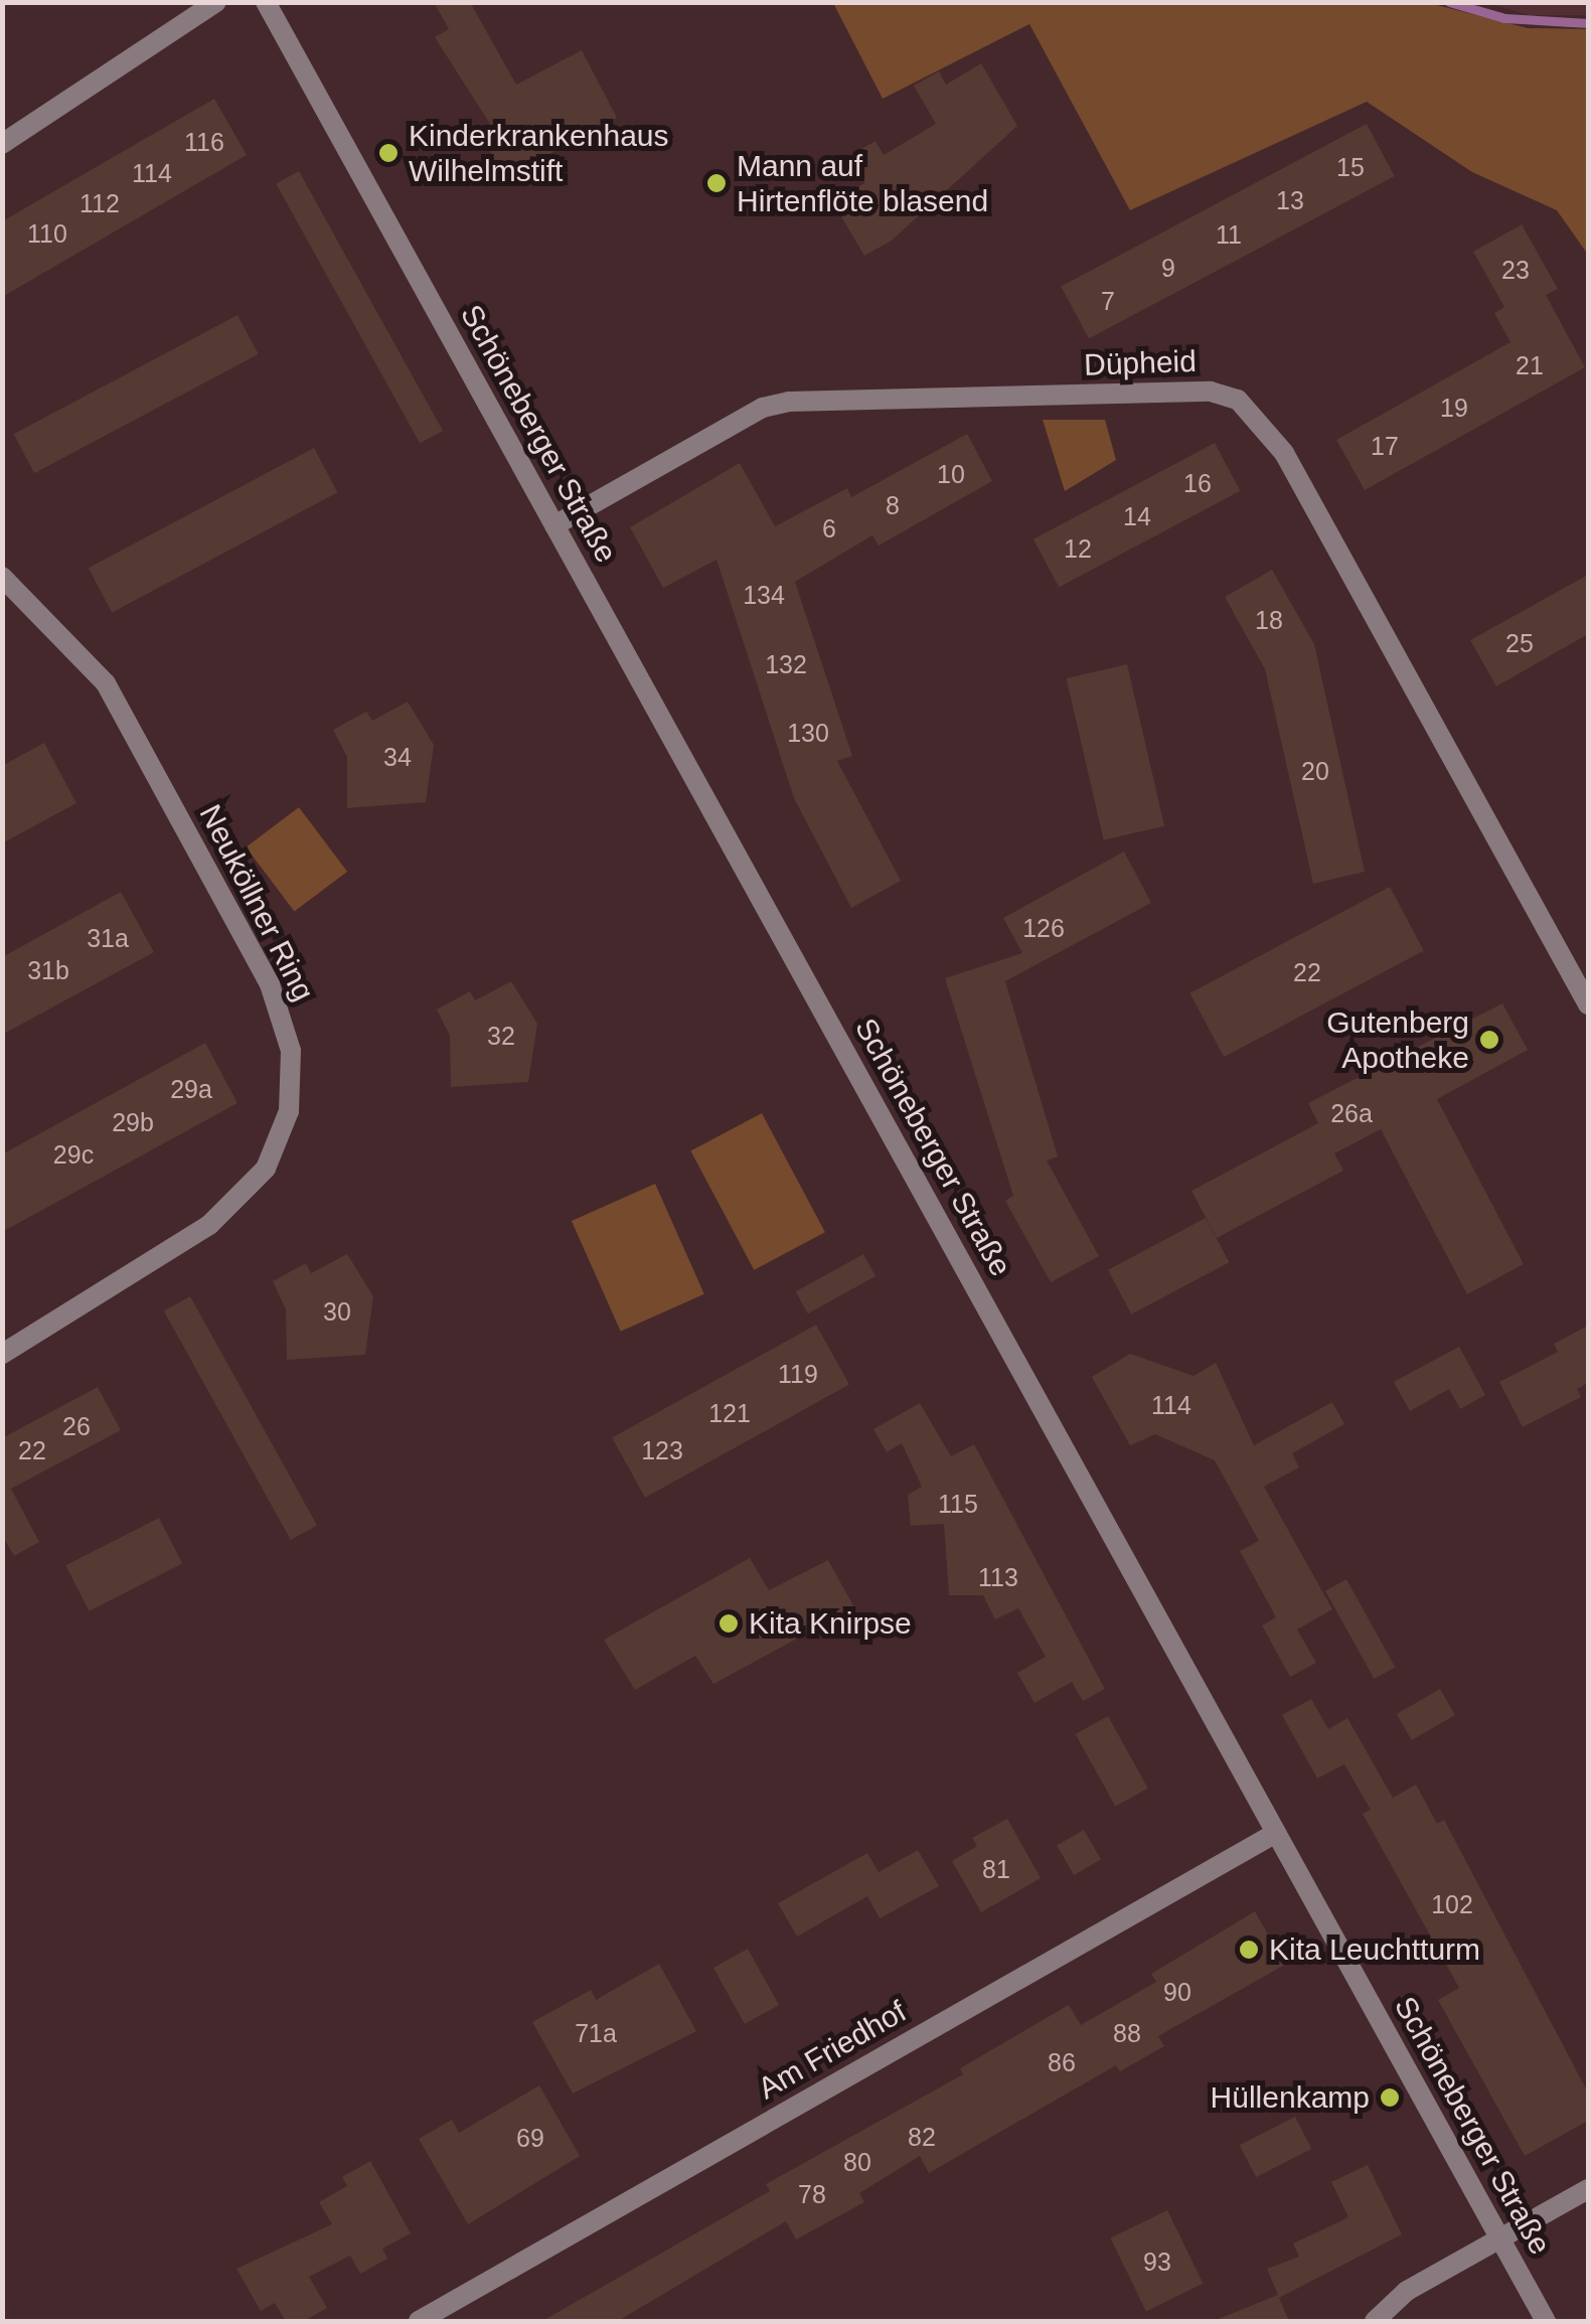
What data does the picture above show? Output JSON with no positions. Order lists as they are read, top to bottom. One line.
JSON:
{"streets":{"street":["Düpheid","Schöneberger Straße","Neuköllner Ring","Am Friedhof"]},"crossings":[["Düpheid","Schöneberger Straße"],["Schöneberger Straße","Am Friedhof"]],"places":["Kinderkrankenhaus Wilhelmstift","Mann auf Hirtenflöte blasend","Gutenberg Apotheke","Kita Knirpse","Kita Leuchtturm","Hüllenkamp"],"house_numbers":["116","15","114","13","112","110","11","9","23","7","21","19","17","10","16","8","14","6","12","134","18","25","132","130","34","20","126","31a","31b","22","32","29a","26a","29b","29c","30","119","114","121","26","22","123","115","113","81","102","90","71a","88","86","82","69","80","78","93"]}
